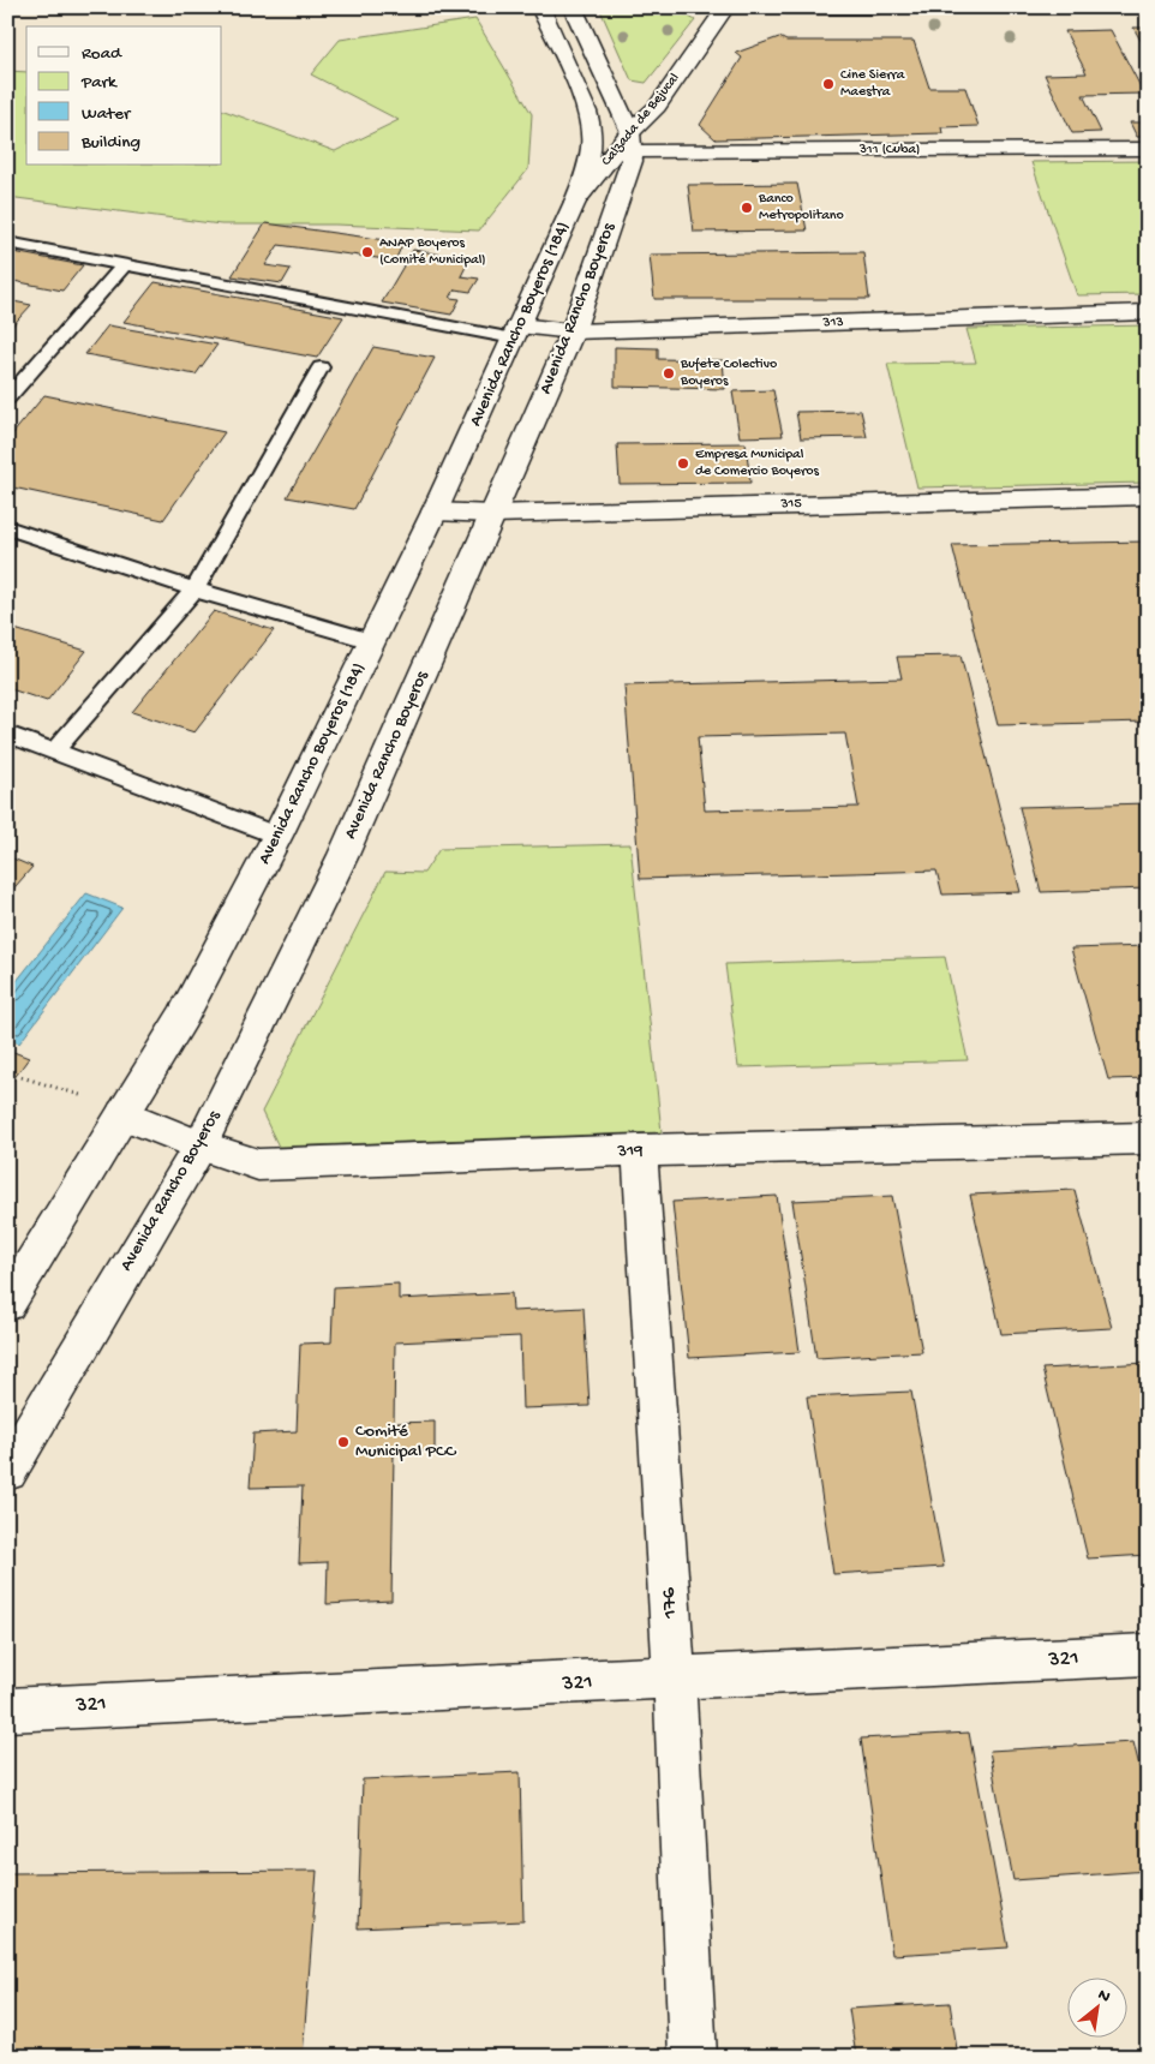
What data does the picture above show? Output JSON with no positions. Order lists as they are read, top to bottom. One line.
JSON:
{"streets":{"main road":["Calzada de Bejucal","311 (Cuba)","Avenida Rancho Boyeros","313","Avenida Rancho Boyeros (184)","315","319","176","321"]},"crossings":[["Calzada de Bejucal","311 (Cuba)"],["Calzada de Bejucal","Avenida Rancho Boyeros"],["Calzada de Bejucal","Avenida Rancho Boyeros (184)"],["311 (Cuba)","Avenida Rancho Boyeros"],["Avenida Rancho Boyeros","313"],["Avenida Rancho Boyeros","315"],["Avenida Rancho Boyeros","319"],["313","Avenida Rancho Boyeros (184)"],["Avenida Rancho Boyeros (184)","315"],["Avenida Rancho Boyeros (184)","319"],["319","176"],["176","321"]],"places":["Cine Sierra Maestra","Banco Metropolitano","ANAP Boyeros (Comité Municipal)","Bufete Colectivo Boyeros","Empresa Municipal de Comercio Boyeros","Comité Municipal PCC"],"legend":["Road","Park","Water","Building"],"north":"top right"}
